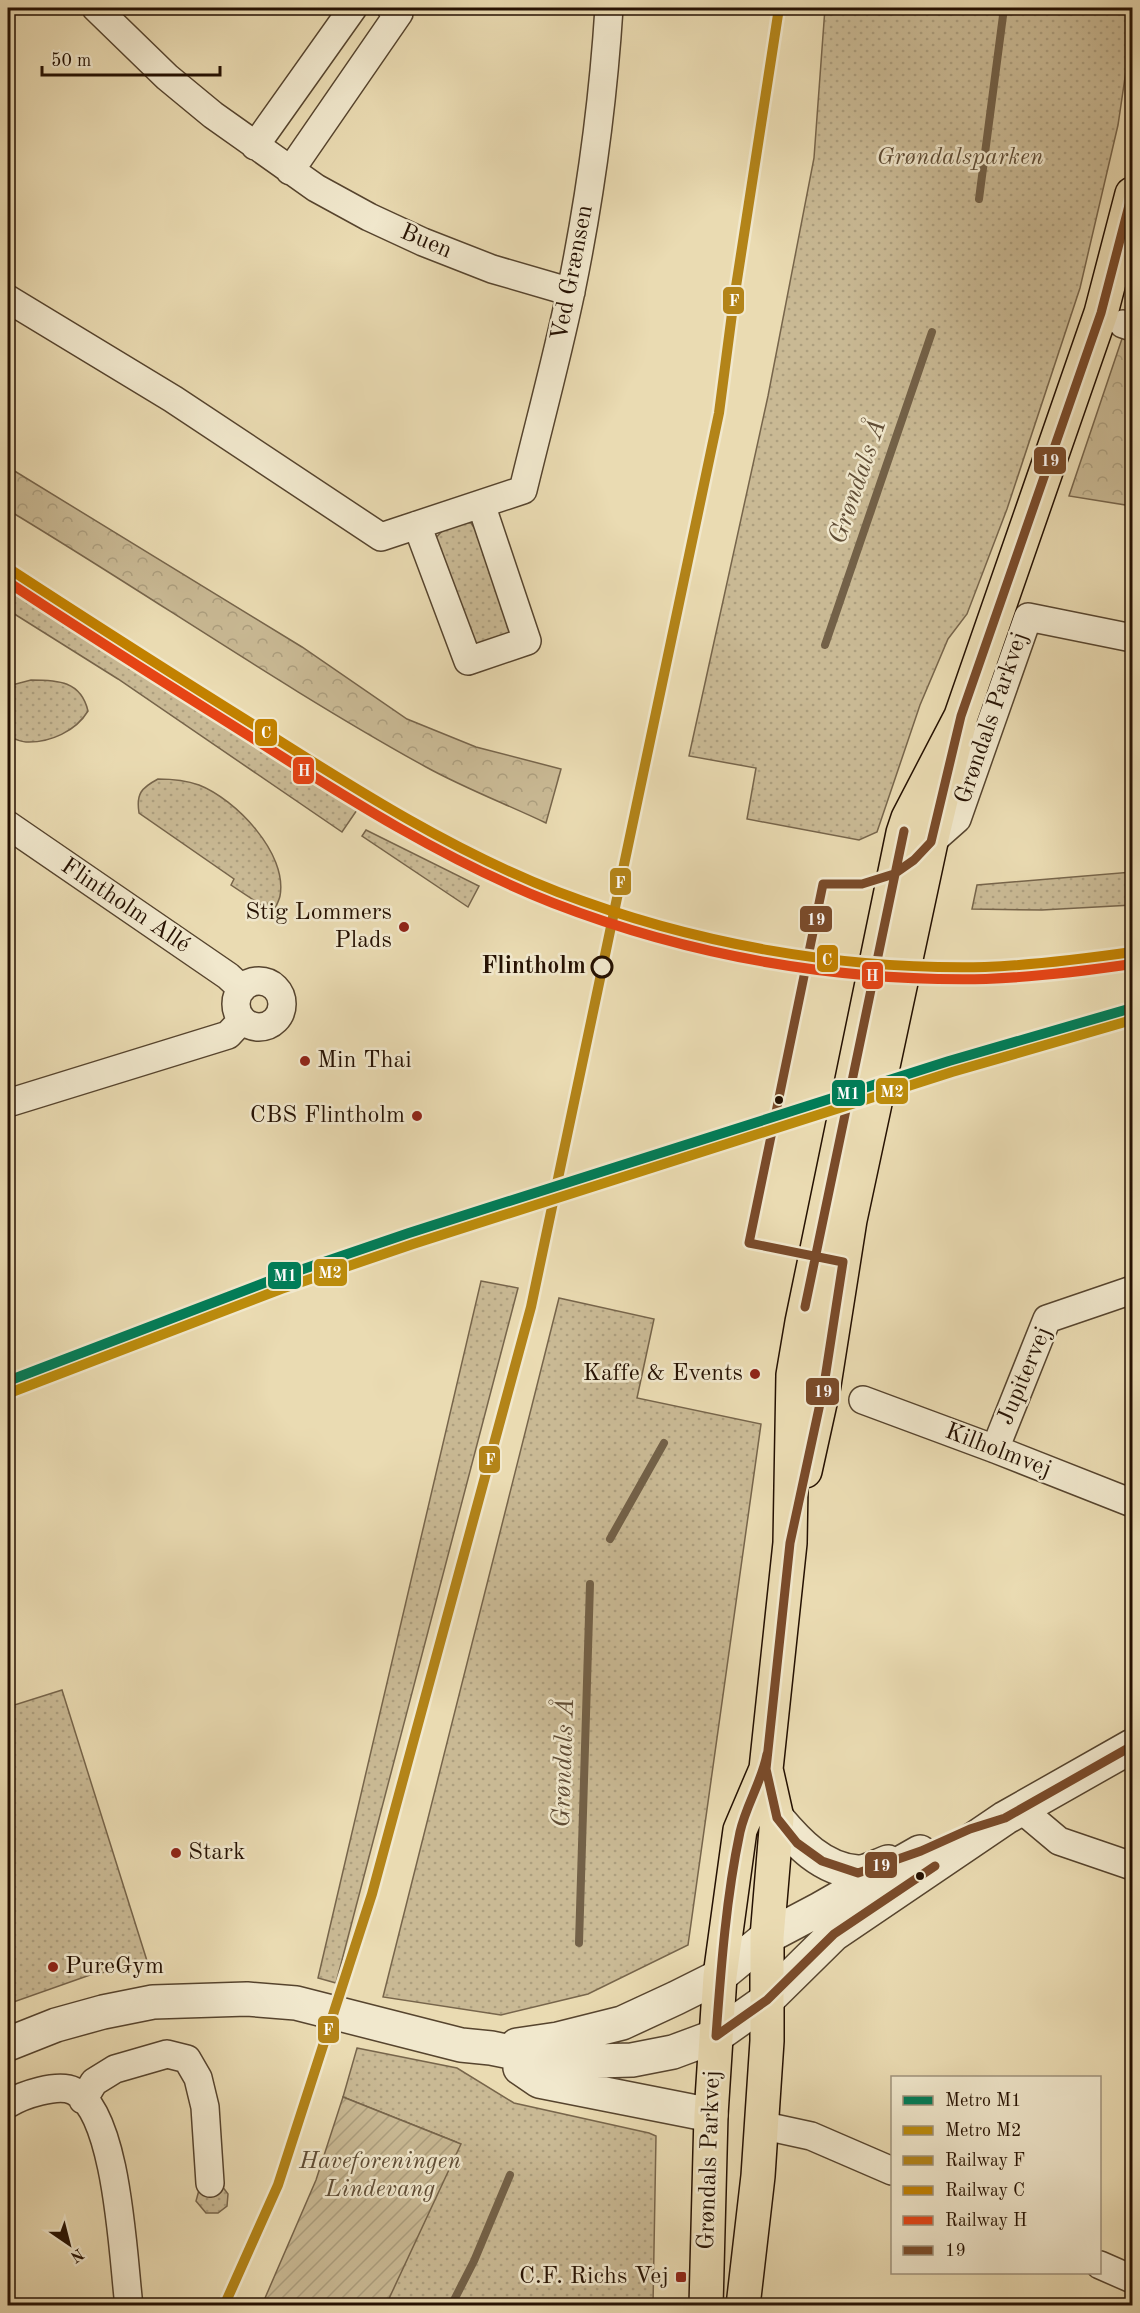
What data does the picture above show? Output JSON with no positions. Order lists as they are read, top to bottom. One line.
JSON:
{"streets":{"main road":["Grøndals Parkvej"],"street":["Buen","Ved Grænsen","Flintholm Allé","Jupitervej","Kilholmvej"]},"crossings":[["Buen","Ved Grænsen"],["Jupitervej","Kilholmvej"]],"water":["Grøndals Å"],"parks":["Grøndalsparken","Haveforeningen Lindevang"],"places":{"other":["Stig Lommers Plads","Flintholm","Min Thai","CBS Flintholm","Kaffe & Events","Stark","PureGym"],"transit":["C.F. Richs Vej"]},"lines":["rail line F","transit line 19","rail line C","rail line H","metro line M1","metro line M2"],"legend":["Metro M1","Metro M2","Railway F","Railway C","Railway H","19"],"scale_bar":"50 m","north":"bottom right"}
